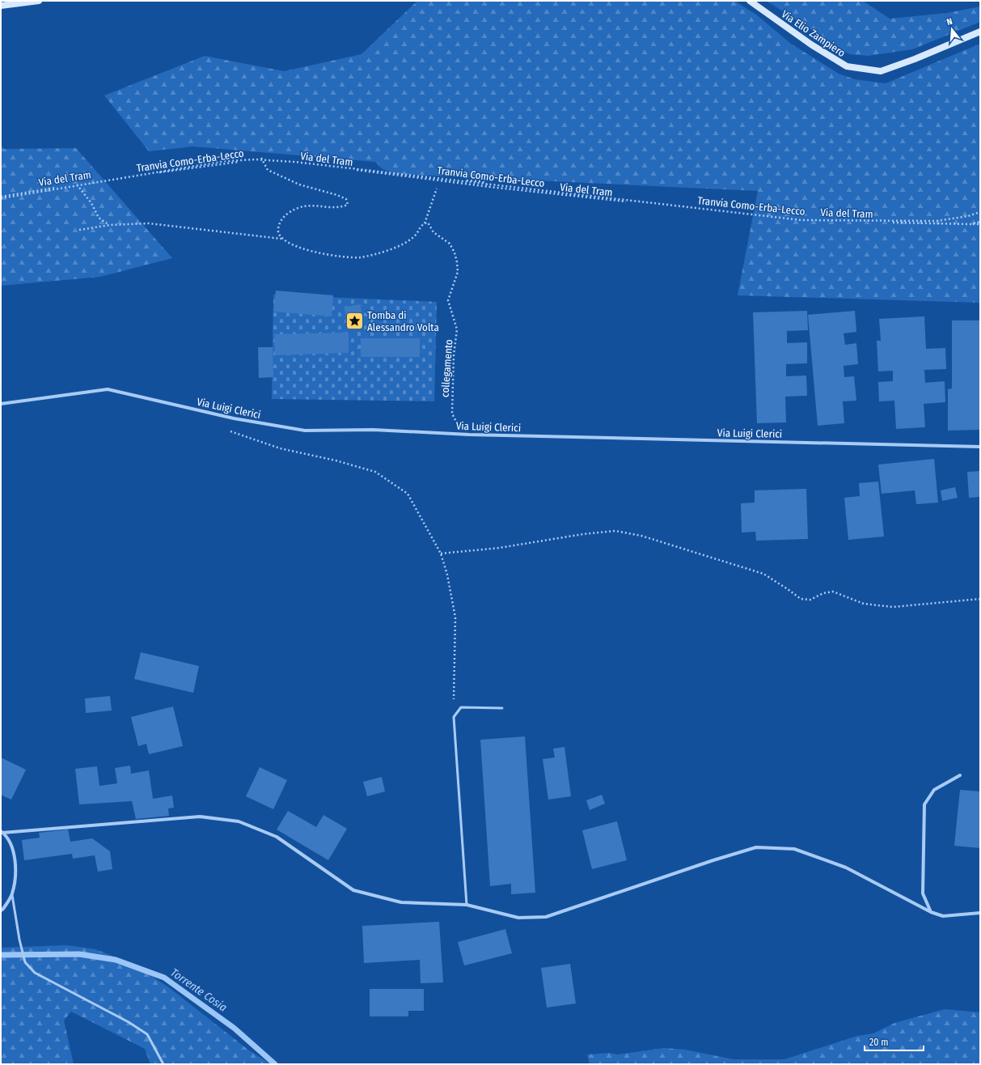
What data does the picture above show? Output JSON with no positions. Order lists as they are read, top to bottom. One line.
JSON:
{"streets":{"street":["Via Elio Zampiero","Via Luigi Clerici"],"path":["Via del Tram","Tranvia Como-Erba-Lecco","collegamento"]},"crossings":[["Via del Tram","Tranvia Como-Erba-Lecco"],["collegamento","Via Luigi Clerici"]],"water":["Torrente Cosia"],"places":{"place":["Tomba di Alessandro Volta"]},"scale_bar":"20 m","north":"top"}
